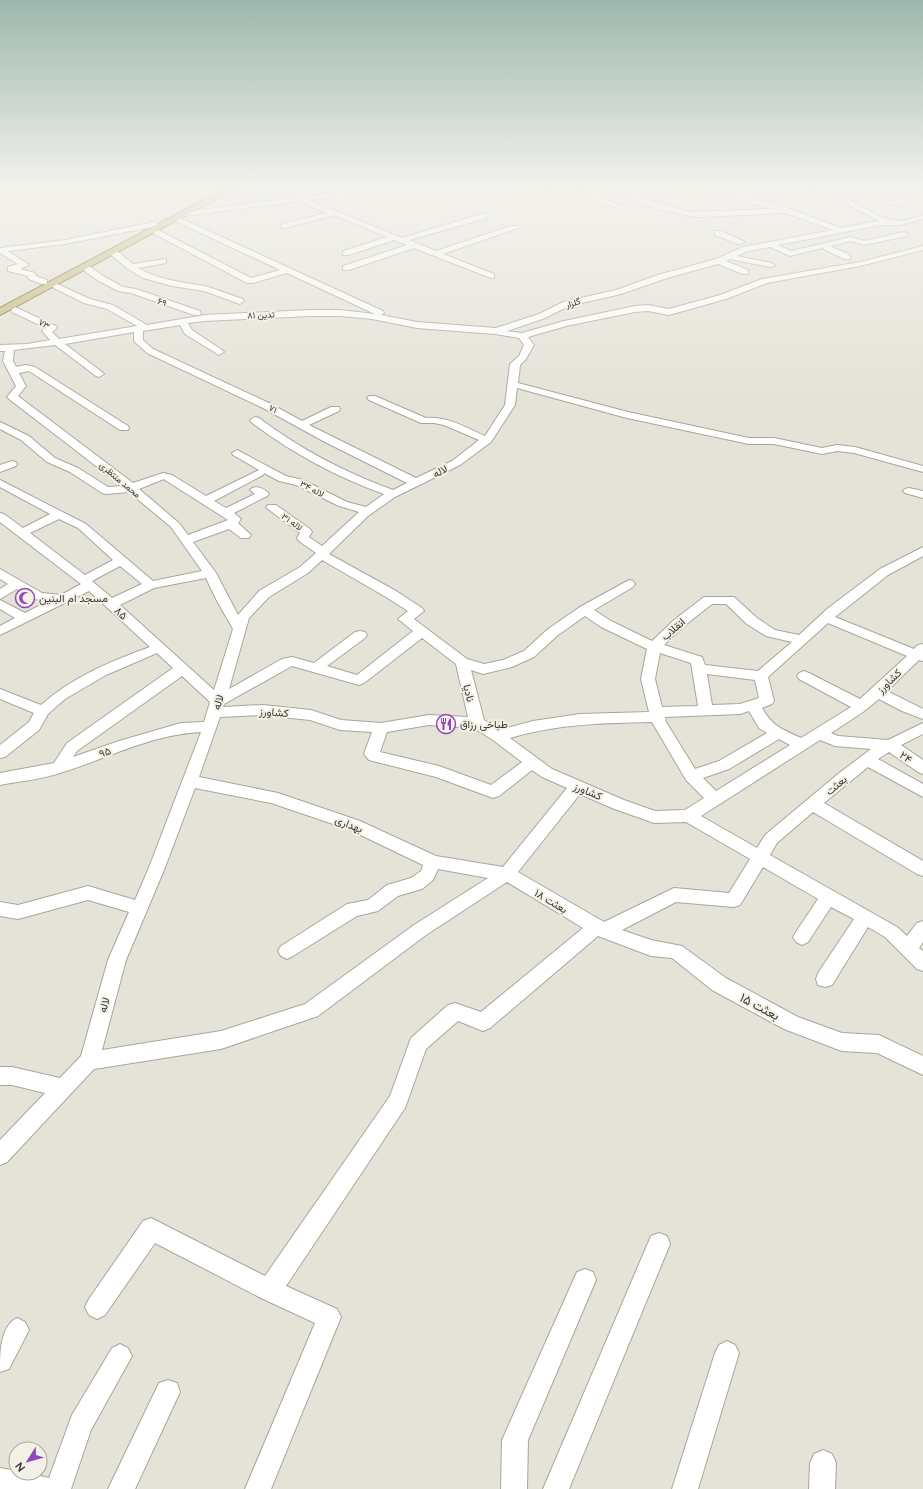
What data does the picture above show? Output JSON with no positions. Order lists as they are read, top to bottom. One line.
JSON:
{"streets":{"street":["۶۹","گلزار","تدین ۸۱","۷۳","۷۱","لاله","محمد منتظری","لاله ۳۴","لاله ۳۱","۸۵","انقلاب","کشاورز","نادیا","۹۵","۲۴","بعثت","بهداری","بعثت ۱۸","بعثت ۱۵"]},"crossings":[["گلزار","تدین ۸۱"],["تدین ۸۱","۷۳"],["تدین ۸۱","۷۱"],["تدین ۸۱","لاله"],["تدین ۸۱","محمد منتظری"],["۷۱","لاله"],["لاله","محمد منتظری"],["لاله","لاله ۳۴"],["لاله","لاله ۳۱"],["لاله","۸۵"],["لاله","کشاورز"],["لاله","۹۵"],["لاله","بهداری"],["۸۵","کشاورز"],["۸۵","۹۵"],["انقلاب","کشاورز"],["کشاورز","نادیا"],["کشاورز","۹۵"],["۲۴","بعثت"],["بعثت","بعثت ۱۸"],["بعثت","بعثت ۱۵"],["بهداری","بعثت ۱۸"],["بعثت ۱۸","بعثت ۱۵"]],"places":{"mosque":["مسجد ام البنین"],"restaurant":["طباخی رزاق"]},"north":"bottom left"}
